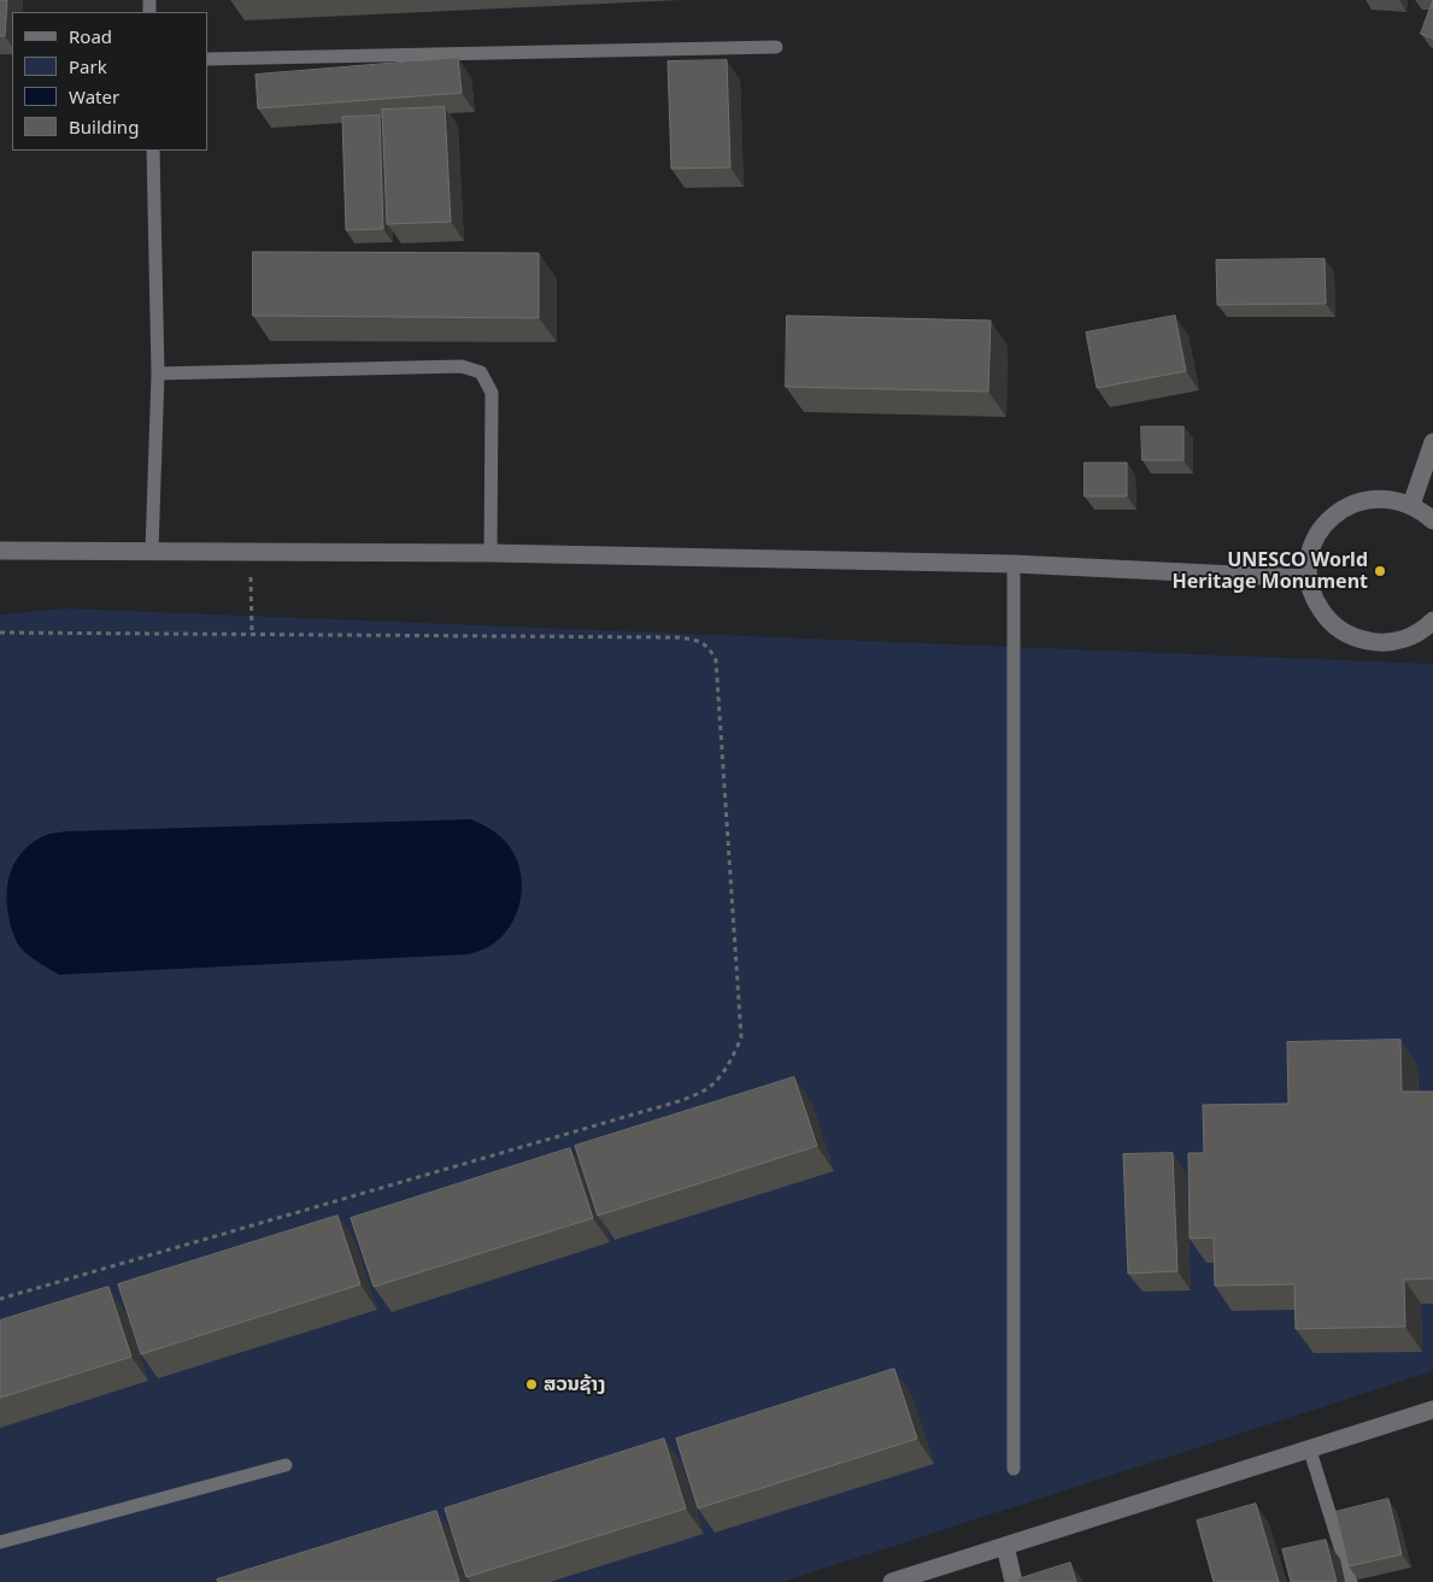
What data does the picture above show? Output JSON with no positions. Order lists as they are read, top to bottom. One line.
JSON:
{"places":["UNESCO World Heritage Monument","ສວນຊ້າງ"],"legend":["Road","Park","Water","Building"]}
